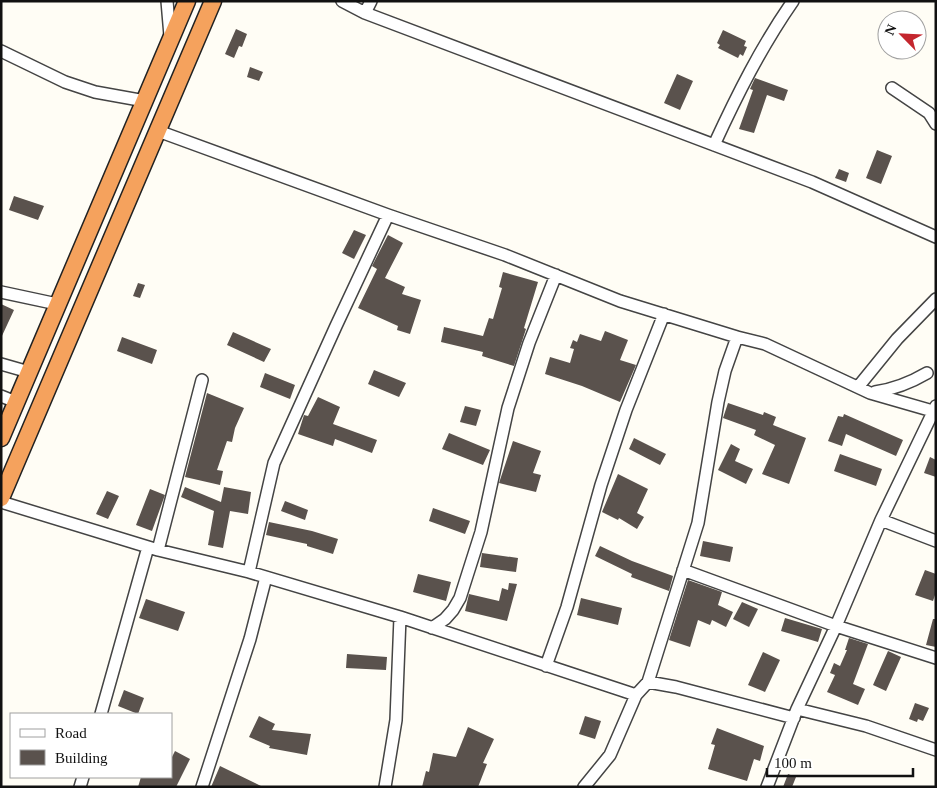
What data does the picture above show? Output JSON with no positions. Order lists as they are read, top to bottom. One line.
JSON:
{"legend":["Road","Building"],"scale_bar":"100 m","north":"top left"}
